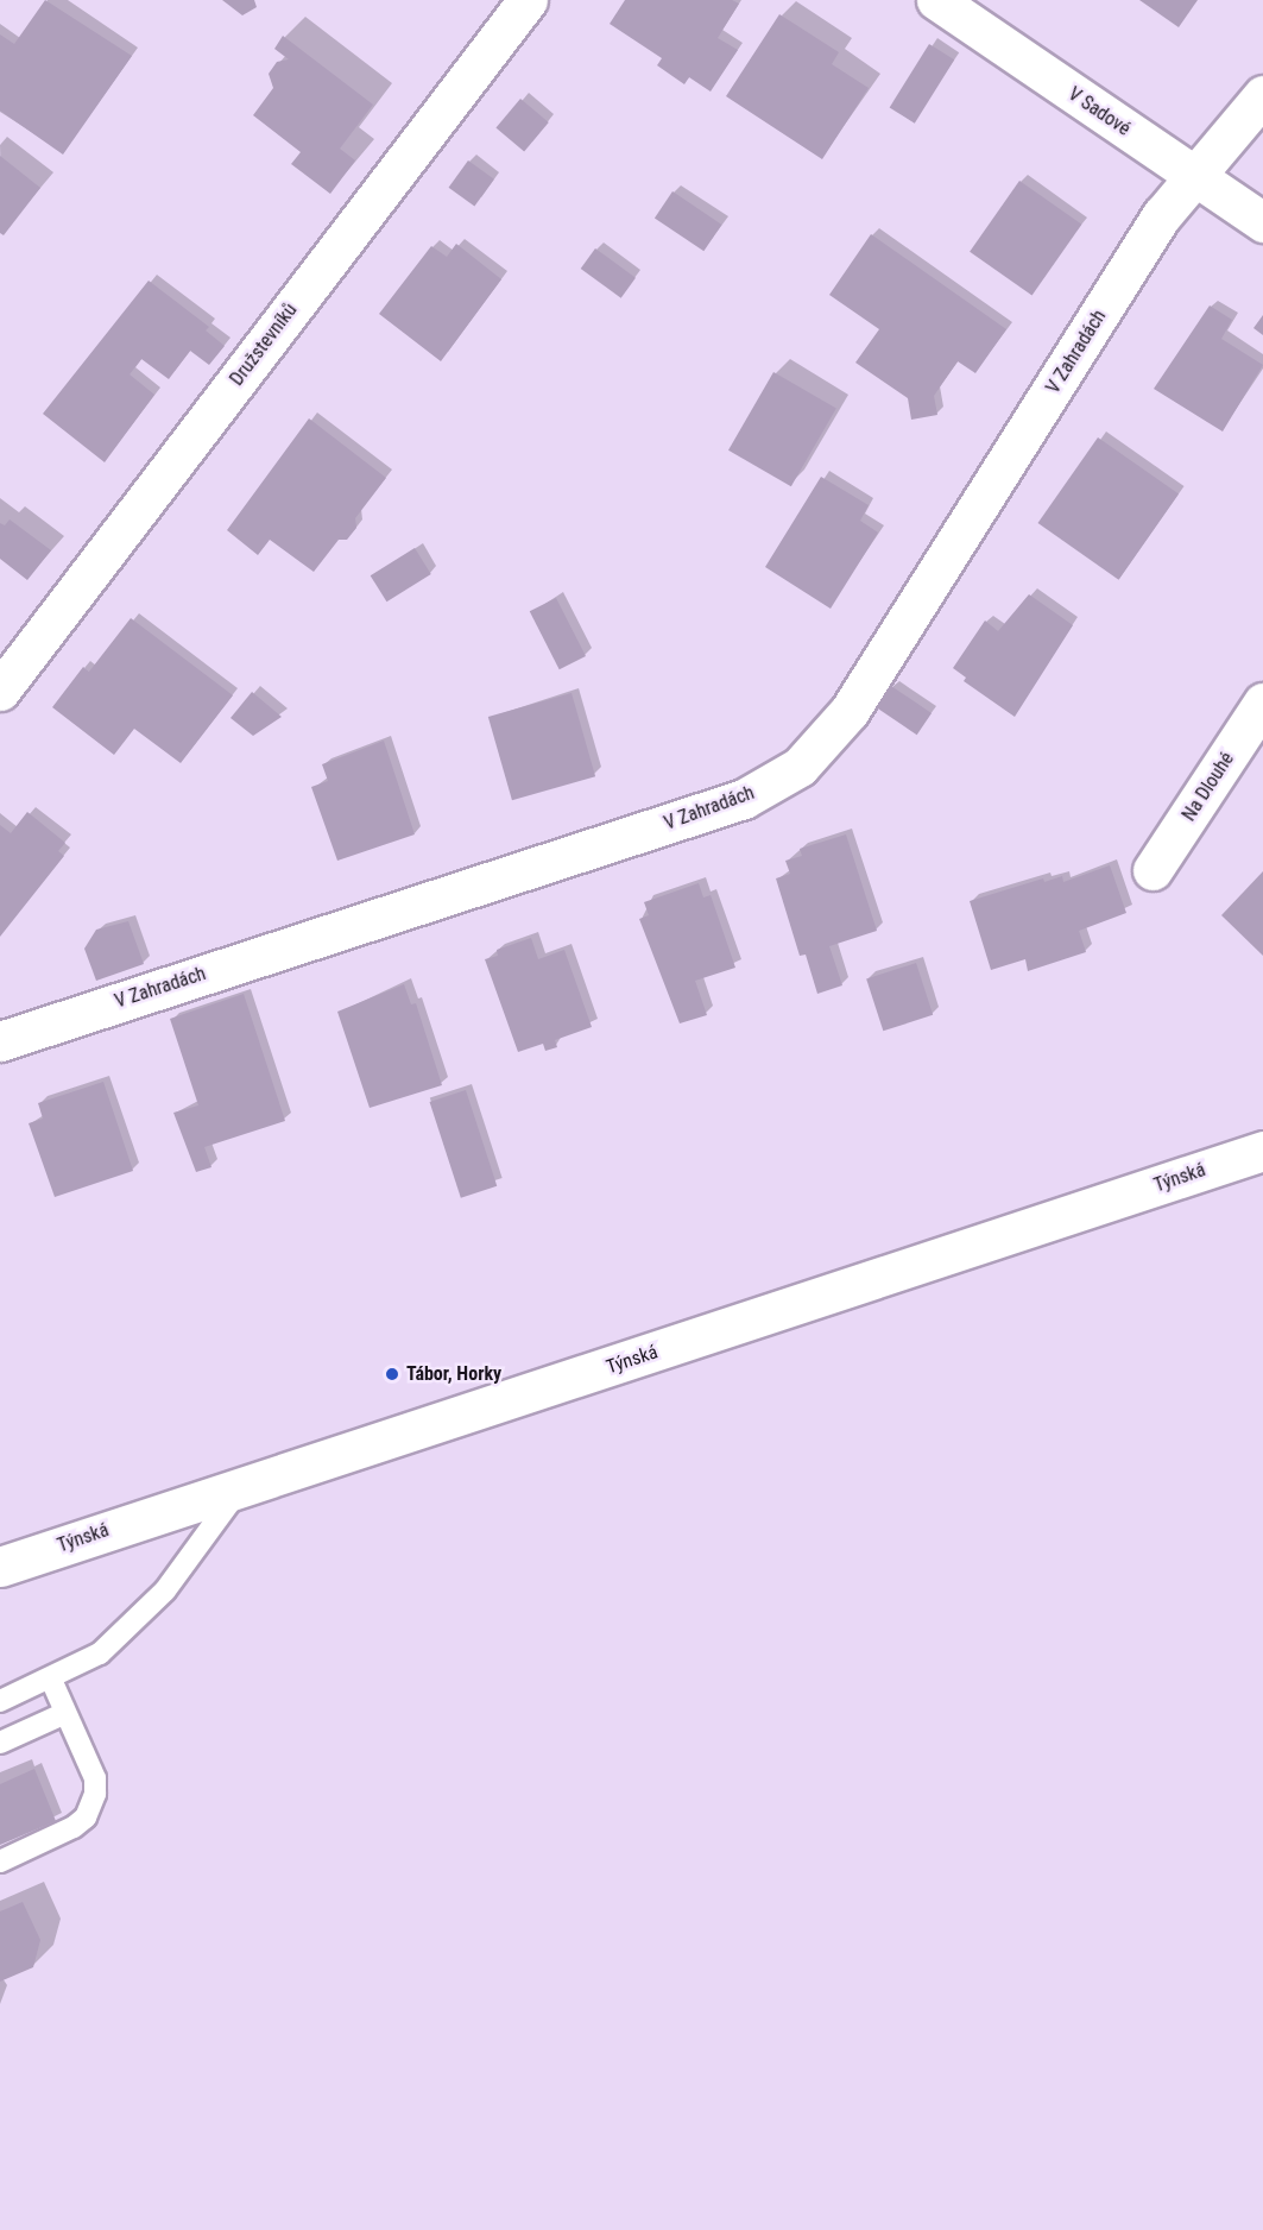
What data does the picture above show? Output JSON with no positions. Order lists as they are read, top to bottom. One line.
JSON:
{"streets":{"street":["V Sadové","Družstevníků","V Zahradách","Na Dlouhé","Týnská"]},"crossings":[["V Sadové","V Zahradách"]],"places":["Tábor, Horky"]}
